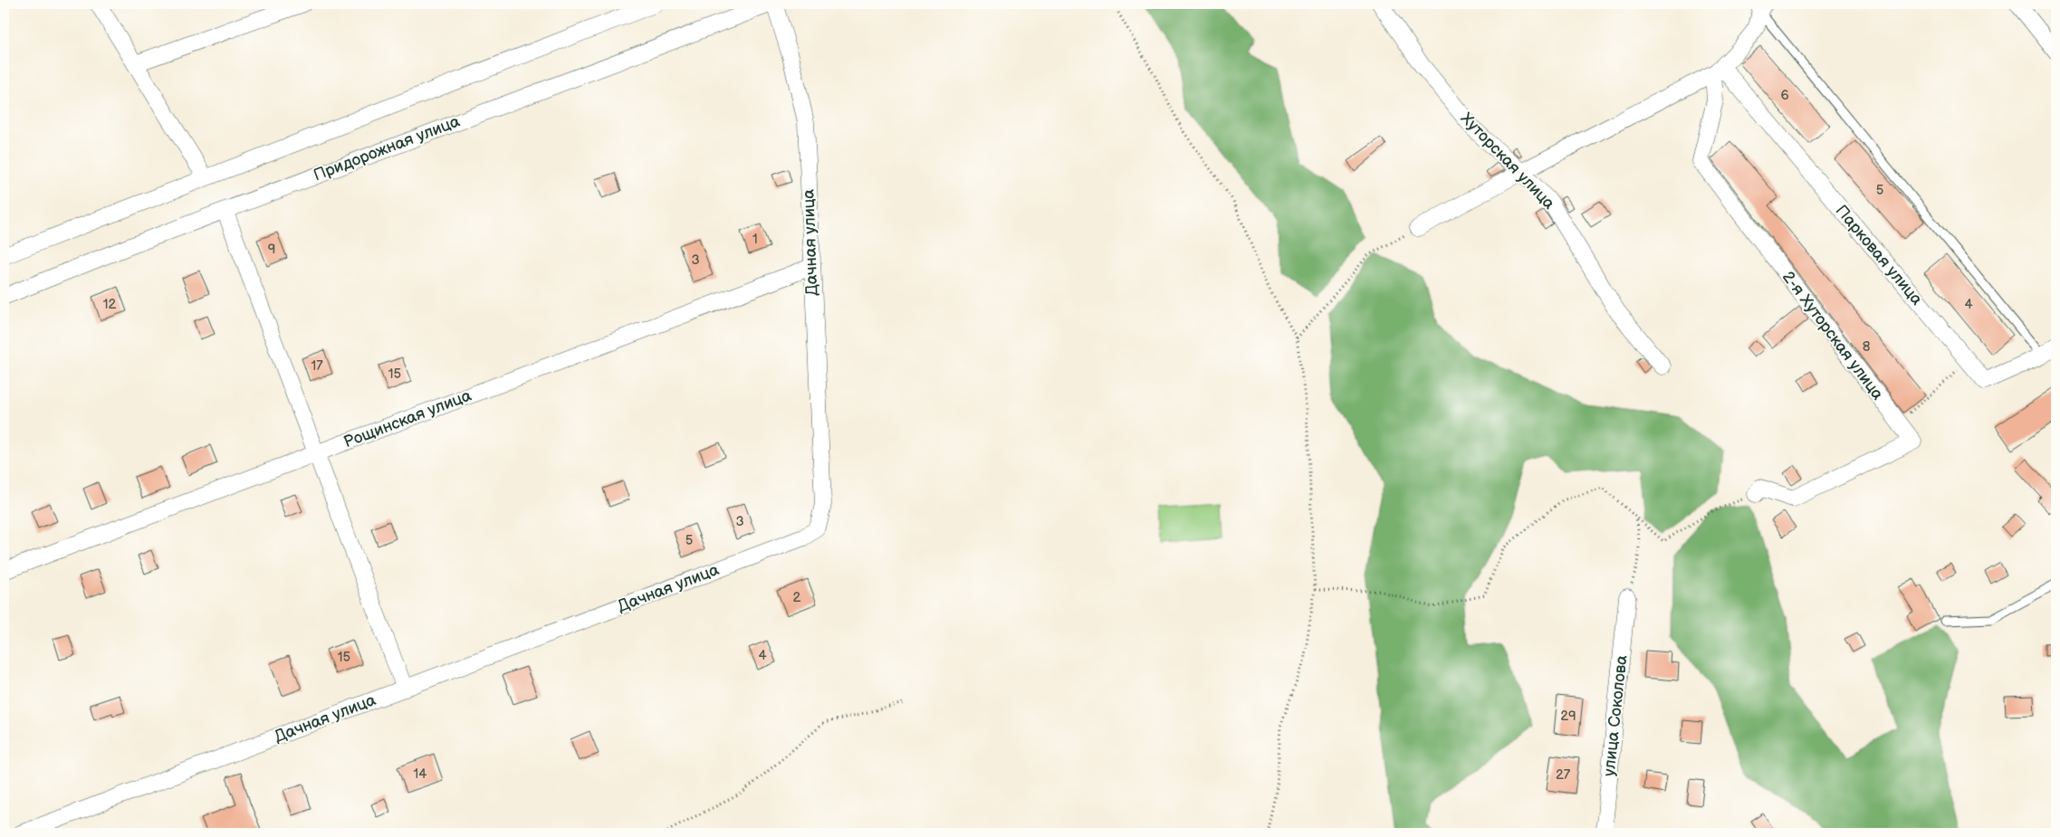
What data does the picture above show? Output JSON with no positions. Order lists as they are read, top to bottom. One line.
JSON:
{"streets":{"street":["Придорожная улица","Хуторская улица","Дачная улица","Парковая улица","2-я Хуторская улица","Рощинская улица","улица Соколова"]},"crossings":[["Придорожная улица","Дачная улица"],["Дачная улица","Рощинская улица"],["Парковая улица","2-я Хуторская улица"]],"house_numbers":["6","5","1","9","3","12","4","8","17","15","3","5","2","4","15","29","14","27"]}
